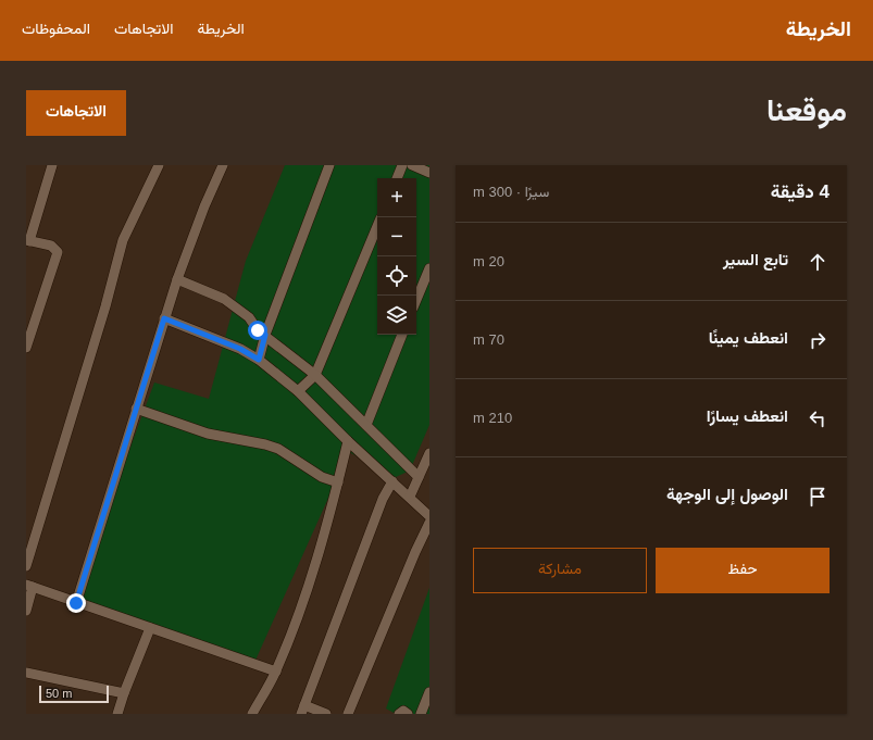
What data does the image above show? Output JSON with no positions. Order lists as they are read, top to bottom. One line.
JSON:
{"scale_bar":"50 m","page":{"header":"الخريطة","nav":["الخريطة","الاتجاهات","المحفوظات"],"title":"موقعنا","buttons":["الاتجاهات",["حفظ","مشاركة"]],"heading":["4 دقيقة","سيرًا · 300 m"],"map_buttons":["+","−"],"list":[["تابع السير","20 m"],["انعطف يمينًا","70 m"],["انعطف يسارًا","210 m"],"الوصول إلى الوجهة"],"scale":"50 m"}}
